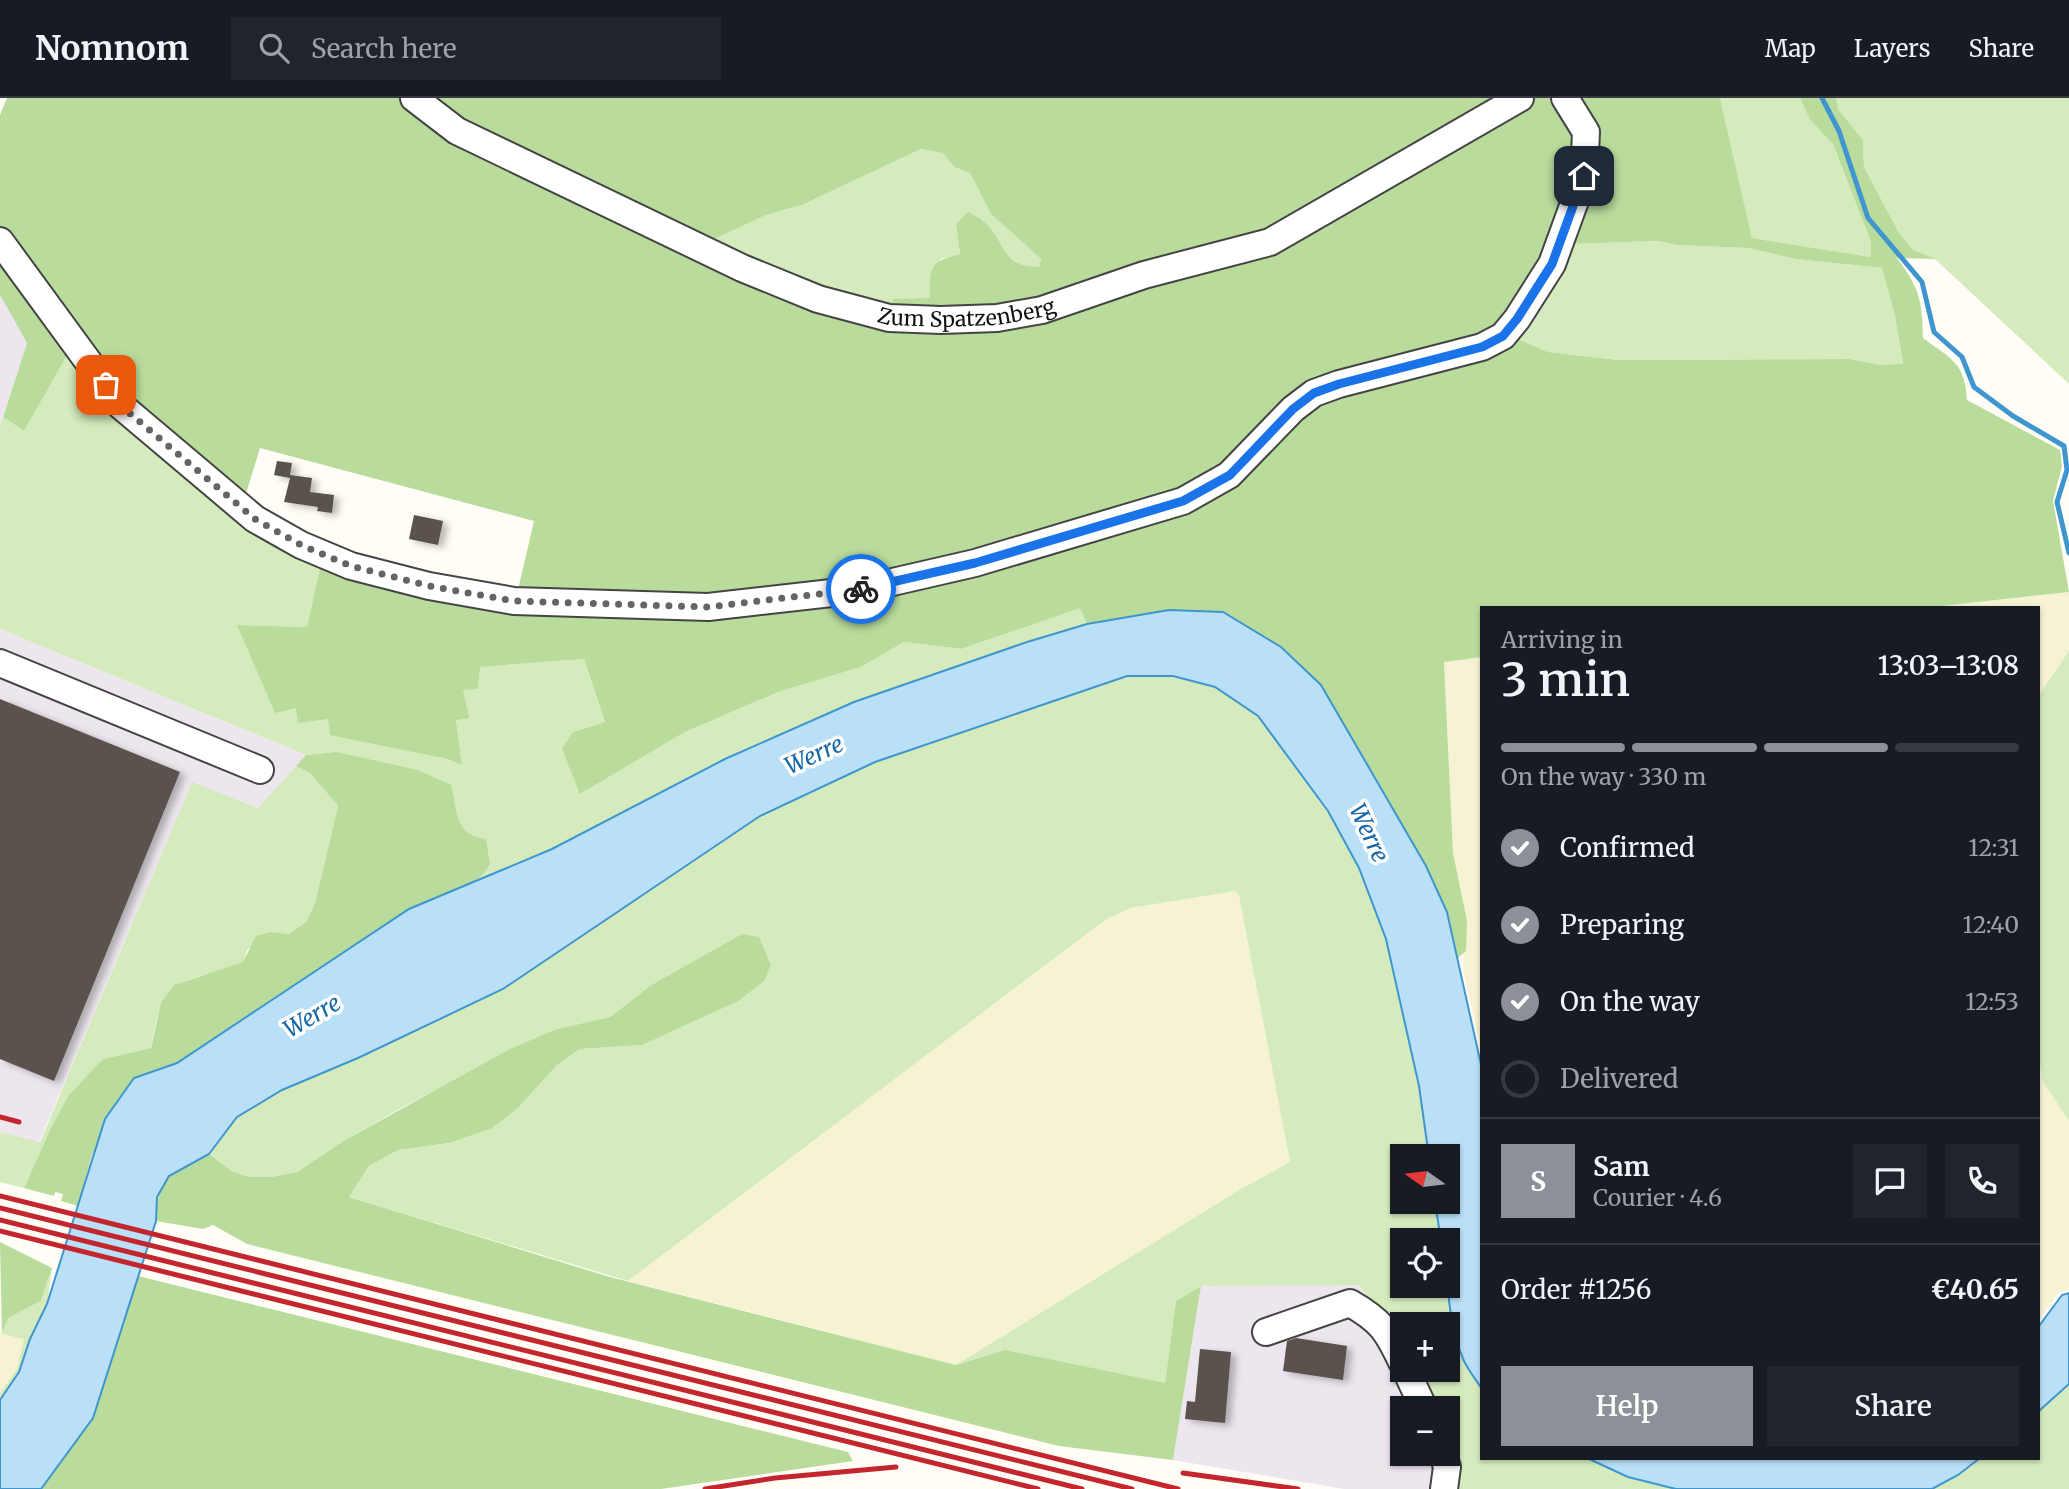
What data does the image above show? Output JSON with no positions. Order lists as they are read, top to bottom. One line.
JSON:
{"streets":{"street":["Zum Spatzenberg"]},"water":["Werre"],"north":"left","page":{"header":"Nomnom","search":"Search here","nav":["Map","Layers","Share"],"heading":["3 min","Arriving in","13:03–13:08"],"panel":["Sam","Courier · 4.6","Order #1256","€40.65"],"bar":"On the way · 330 m","list":[["Confirmed","12:31"],["Preparing","12:40"],["On the way","12:53"],"Delivered"],"map_buttons":["+","−"],"round":"S","buttons":["Help","Share"]}}
